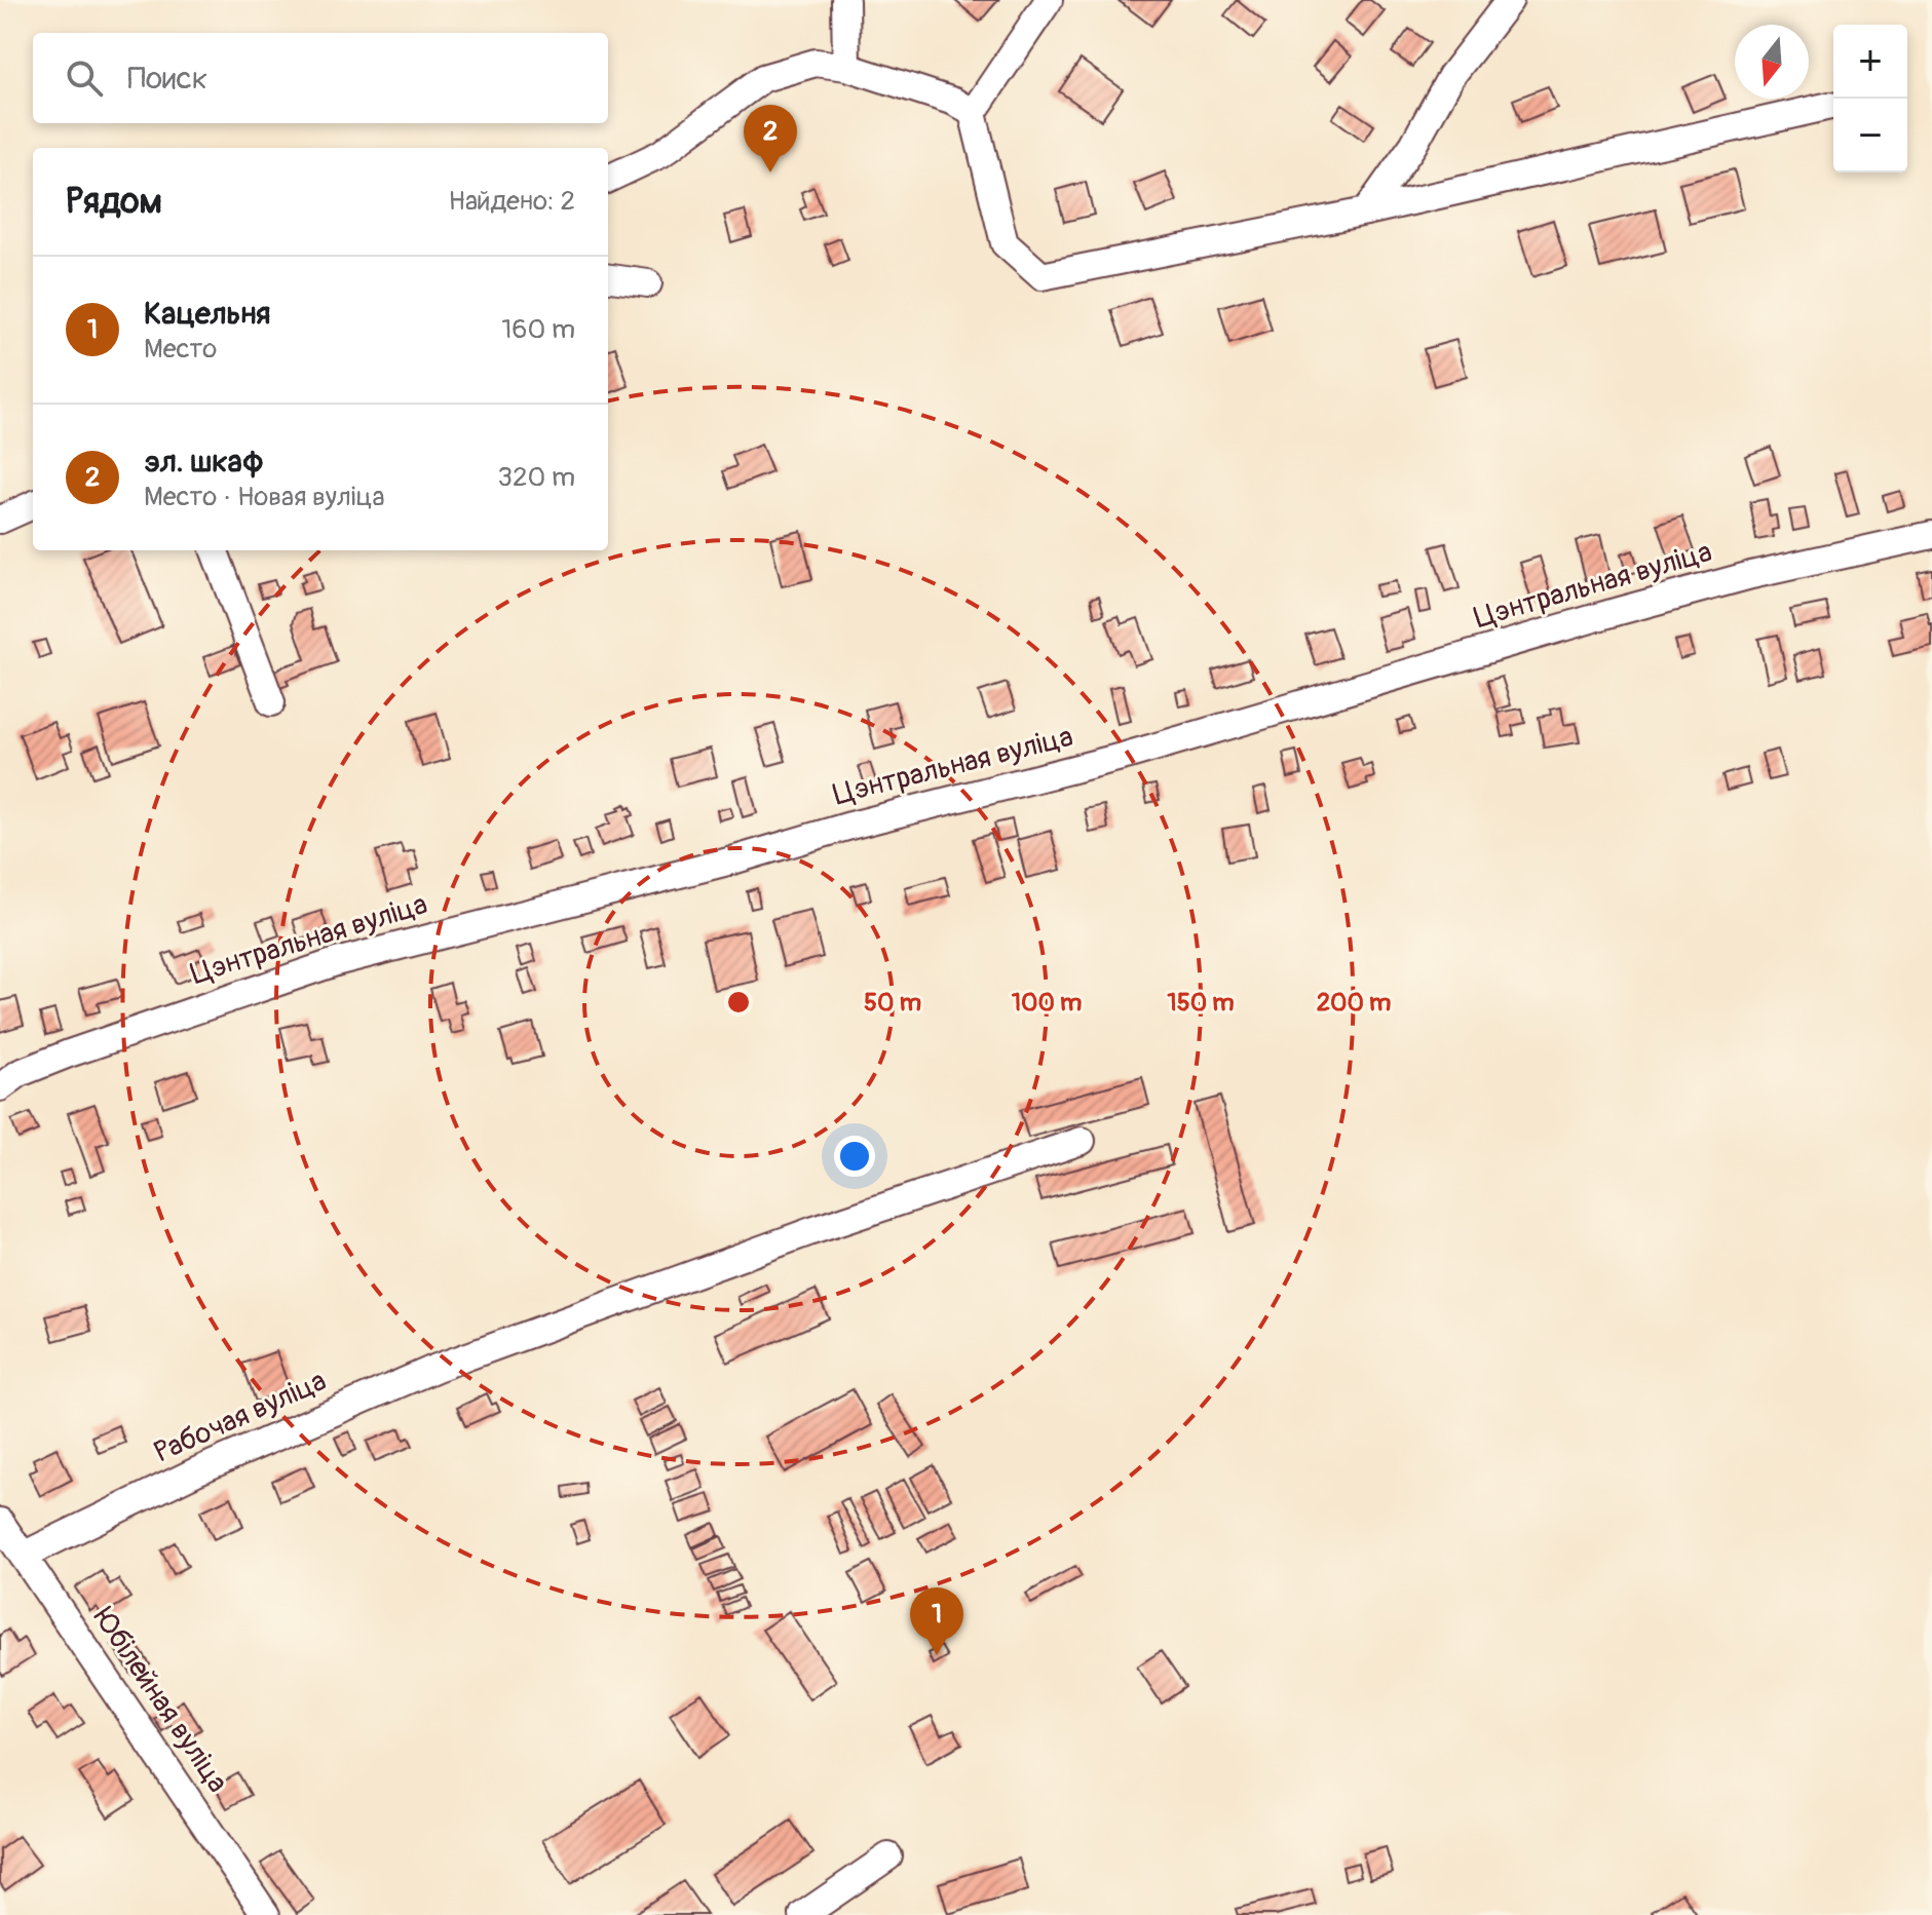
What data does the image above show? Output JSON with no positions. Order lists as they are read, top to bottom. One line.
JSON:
{"streets":{"street":["Цэнтральная вуліца","Рабочая вуліца","Юбілейная вуліца"]},"crossings":[["Рабочая вуліца","Юбілейная вуліца"]],"north":"bottom","page":{"map_buttons":["+","−"],"search":"Поиск","pins":["2","1"],"heading":["Рядом","Найдено: 2"],"list":[{"mark":"1","name":"Кацельня","note":"Место","value":"160 m"},{"mark":"2","name":"эл. шкаф","note":"Место · Новая вуліца","value":"320 m"}]},"rings":["50 m","100 m","150 m","200 m"]}
